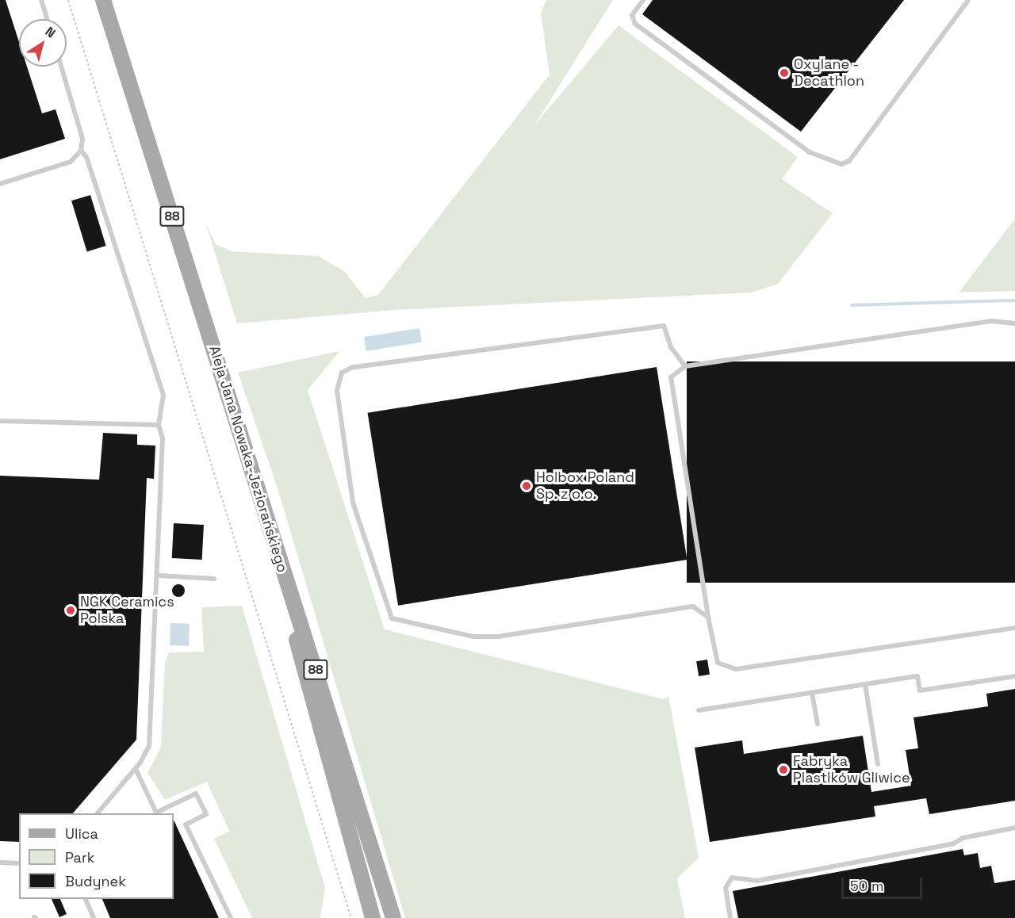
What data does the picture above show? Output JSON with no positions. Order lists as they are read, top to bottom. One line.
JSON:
{"streets":{"main road":["88","Aleja Jana Nowaka-Jeziorańskiego"]},"places":["Oxylane - Decathlon","Holbox Poland Sp. z o.o.","NGK Ceramics Polska","Fabryka Plastików Gliwice"],"legend":["Ulica","Park","Budynek"],"scale_bar":"50 m","north":"top right"}
